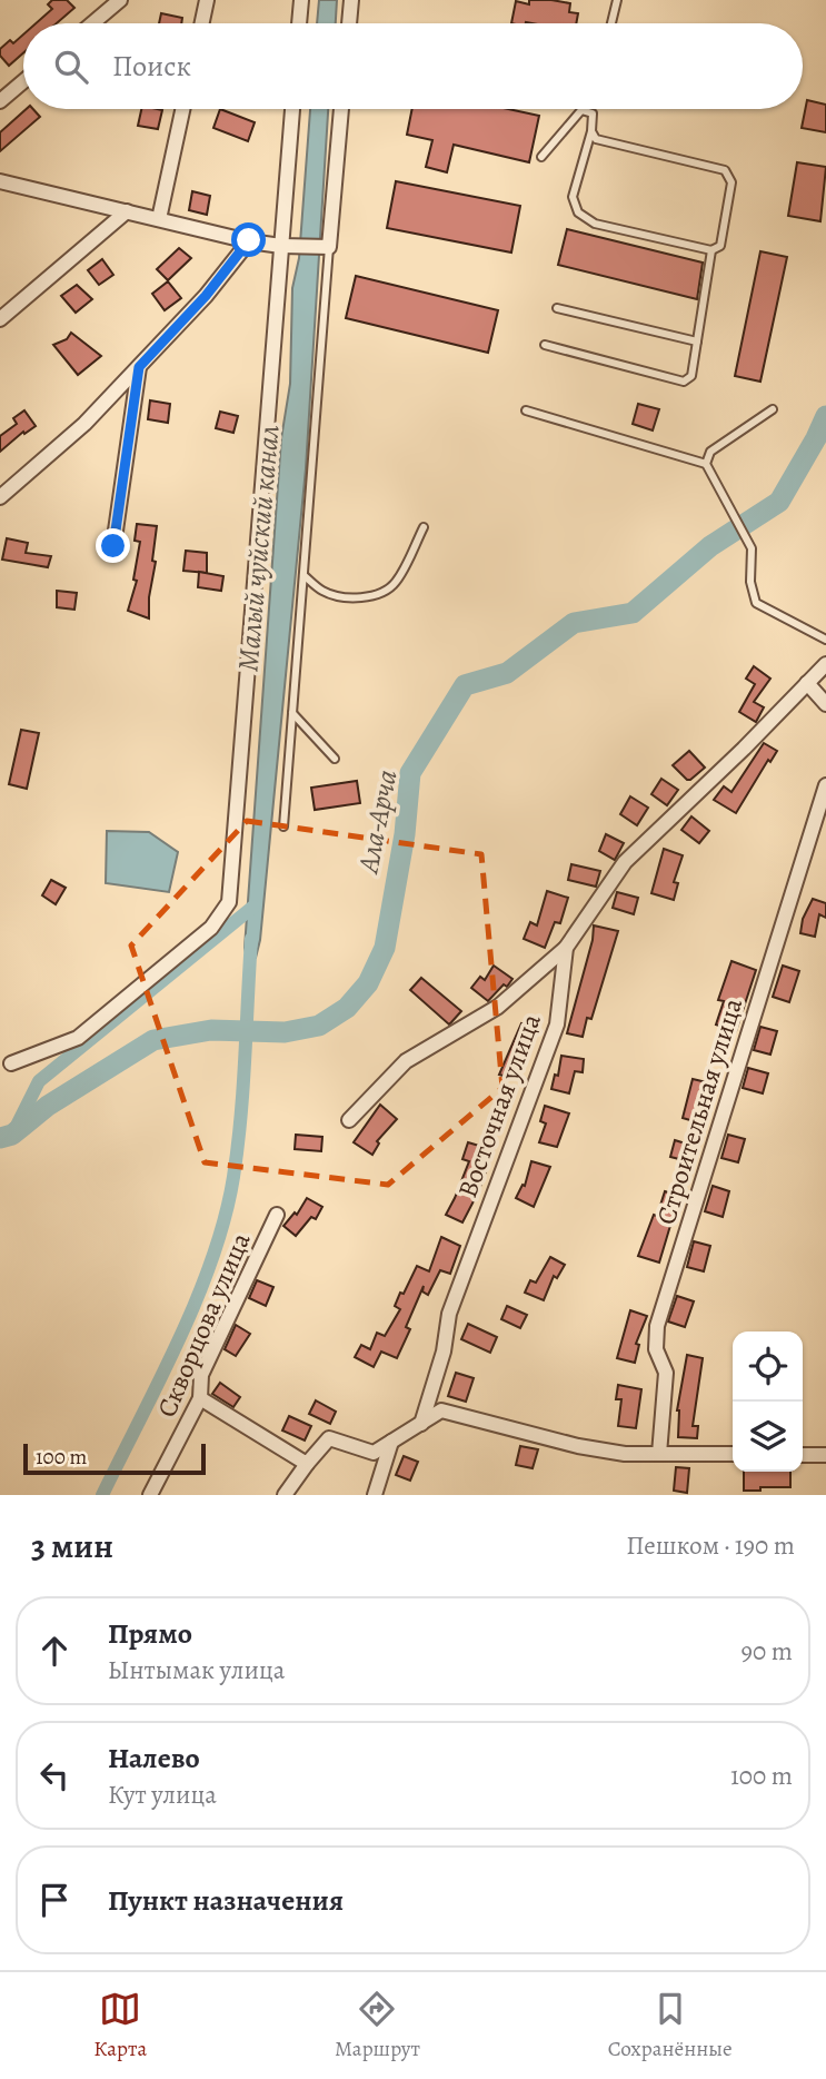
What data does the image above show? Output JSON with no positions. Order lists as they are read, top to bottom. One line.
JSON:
{"streets":{"street":["Восточная улица","Строительная улица","Скворцова улица"]},"water":["Малый чуйский канал","Ала-Арча"],"scale_bar":"100 m","page":{"search":"Поиск","scale":"100 m","heading":["3 мин","Пешком · 190 m"],"list":[["Прямо","Ынтымак улица","90 m"],["Налево","Кут улица","100 m"],"Пункт назначения"],"nav":["Карта","Маршрут","Сохранённые"]}}
